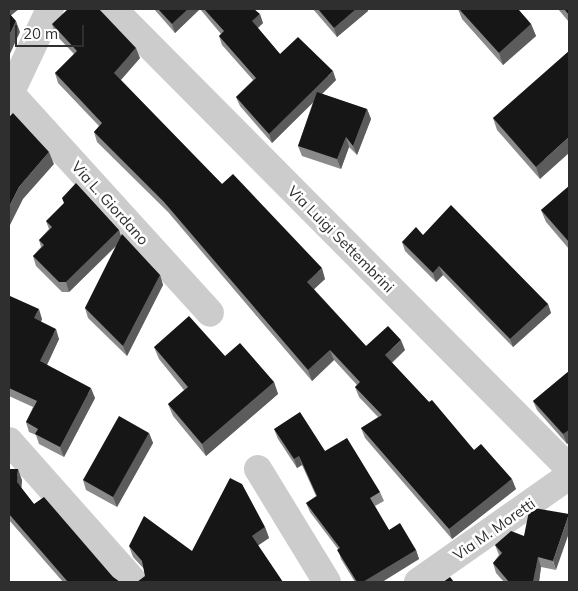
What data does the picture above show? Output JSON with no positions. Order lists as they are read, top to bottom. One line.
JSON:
{"streets":{"street":["Via L. Giordano","Via Luigi Settembrini","Via M. Moretti"]},"scale_bar":"20 m"}
